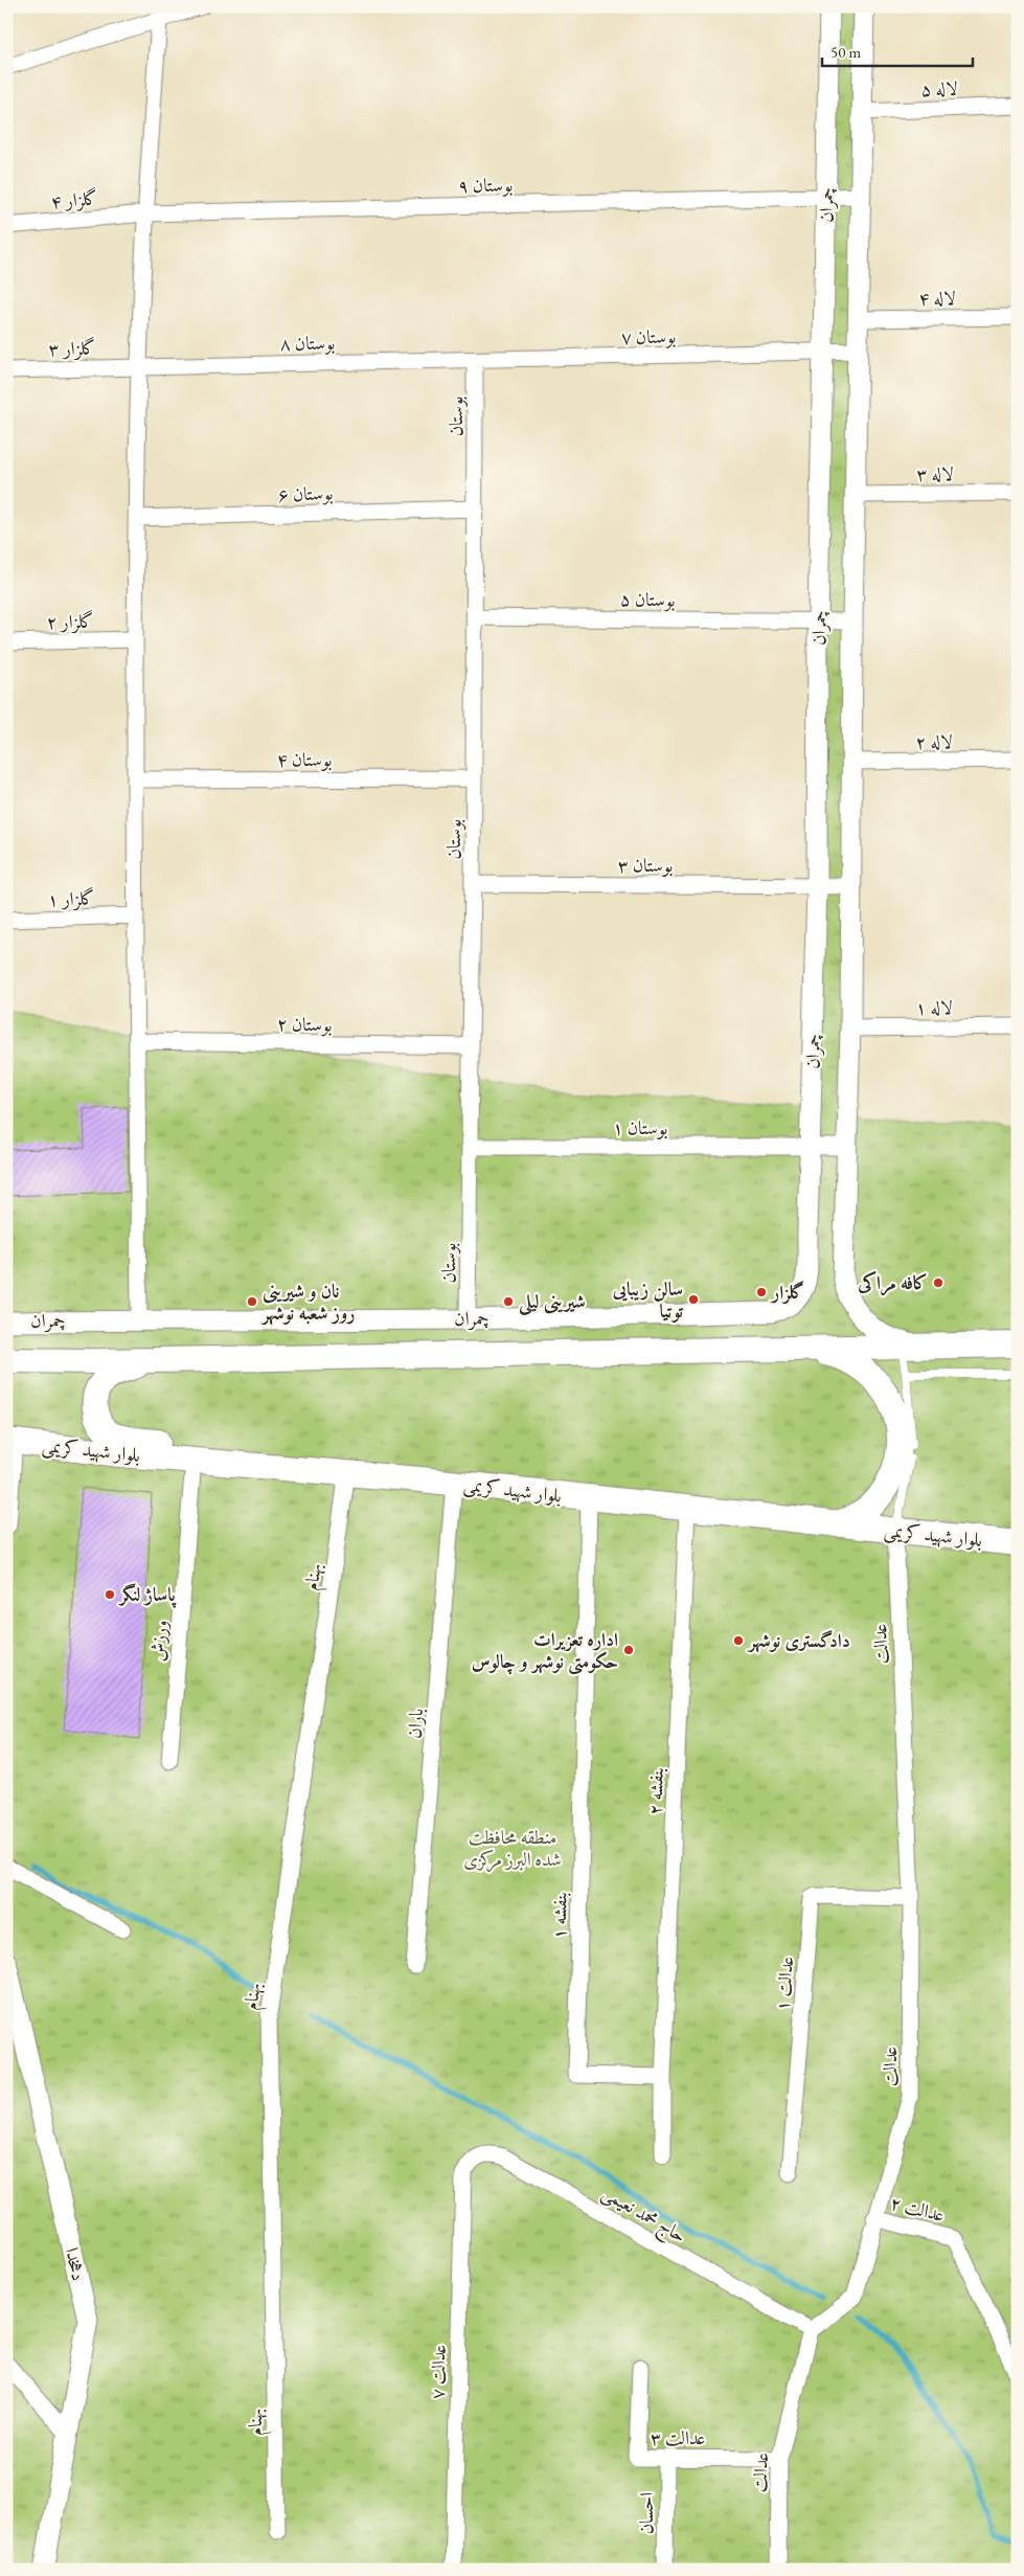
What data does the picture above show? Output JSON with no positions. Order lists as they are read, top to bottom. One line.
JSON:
{"streets":{"main road":["بلوار شهید کریمی"],"street":["لاله ۵","بوستان ۹","گلزار ۴","چمران","لاله ۴","بوستان ۷","بوستان ۸","گلزار ۳","بوستان","لاله ۳","بوستان ۶","بوستان ۵","گلزار ۲","لاله ۲","بوستان ۴","بوستان ۳","گلزار ۱","لاله ۱","بوستان ۲","بوستان ۱","بهنام","ورزش","عدالت","باران","بنفشه ۲","بنفشه ۱","عدالت ۱","عدالت ۲","حاج محمد نعیمی","دهخدا","۷ عدالت","عدالت ۳","احسان"]},"crossings":[["لاله ۵","چمران"],["بوستان ۹","گلزار ۴"],["بوستان ۹","چمران"],["چمران","لاله ۴"],["چمران","بوستان ۷"],["چمران","بوستان"],["چمران","لاله ۳"],["چمران","بوستان ۵"],["چمران","لاله ۲"],["چمران","بوستان ۳"],["چمران","لاله ۱"],["چمران","بوستان ۱"],["بوستان ۷","بوستان ۸"],["بوستان ۷","بوستان"],["بوستان ۸","گلزار ۳"],["بوستان ۸","بوستان"],["بوستان","بوستان ۶"],["بوستان","بوستان ۵"],["بوستان","بوستان ۴"],["بوستان","بوستان ۳"],["بوستان","بوستان ۲"],["بوستان","بوستان ۱"],["بلوار شهید کریمی","بهنام"],["بلوار شهید کریمی","ورزش"],["بلوار شهید کریمی","عدالت"],["بلوار شهید کریمی","باران"],["بلوار شهید کریمی","بنفشه ۲"],["بلوار شهید کریمی","بنفشه ۱"],["عدالت","عدالت ۱"],["عدالت","عدالت ۲"],["عدالت","حاج محمد نعیمی"],["عدالت","عدالت ۳"],["بنفشه ۲","بنفشه ۱"],["حاج محمد نعیمی","۷ عدالت"],["عدالت ۳","احسان"]],"parks":["منطقه محافظت شده البرز مرکزی"],"places":["کافه مراکی","گلزار","سالن زیبایی توتیا","نان و شیرینی روز شعبه نوشهر","شیرینی لیلی","پاساژ لنگر","دادگستری نوشهر","اداره تعزیرات حکومتی نوشهر و چالوس"],"scale_bar":"50 m"}
